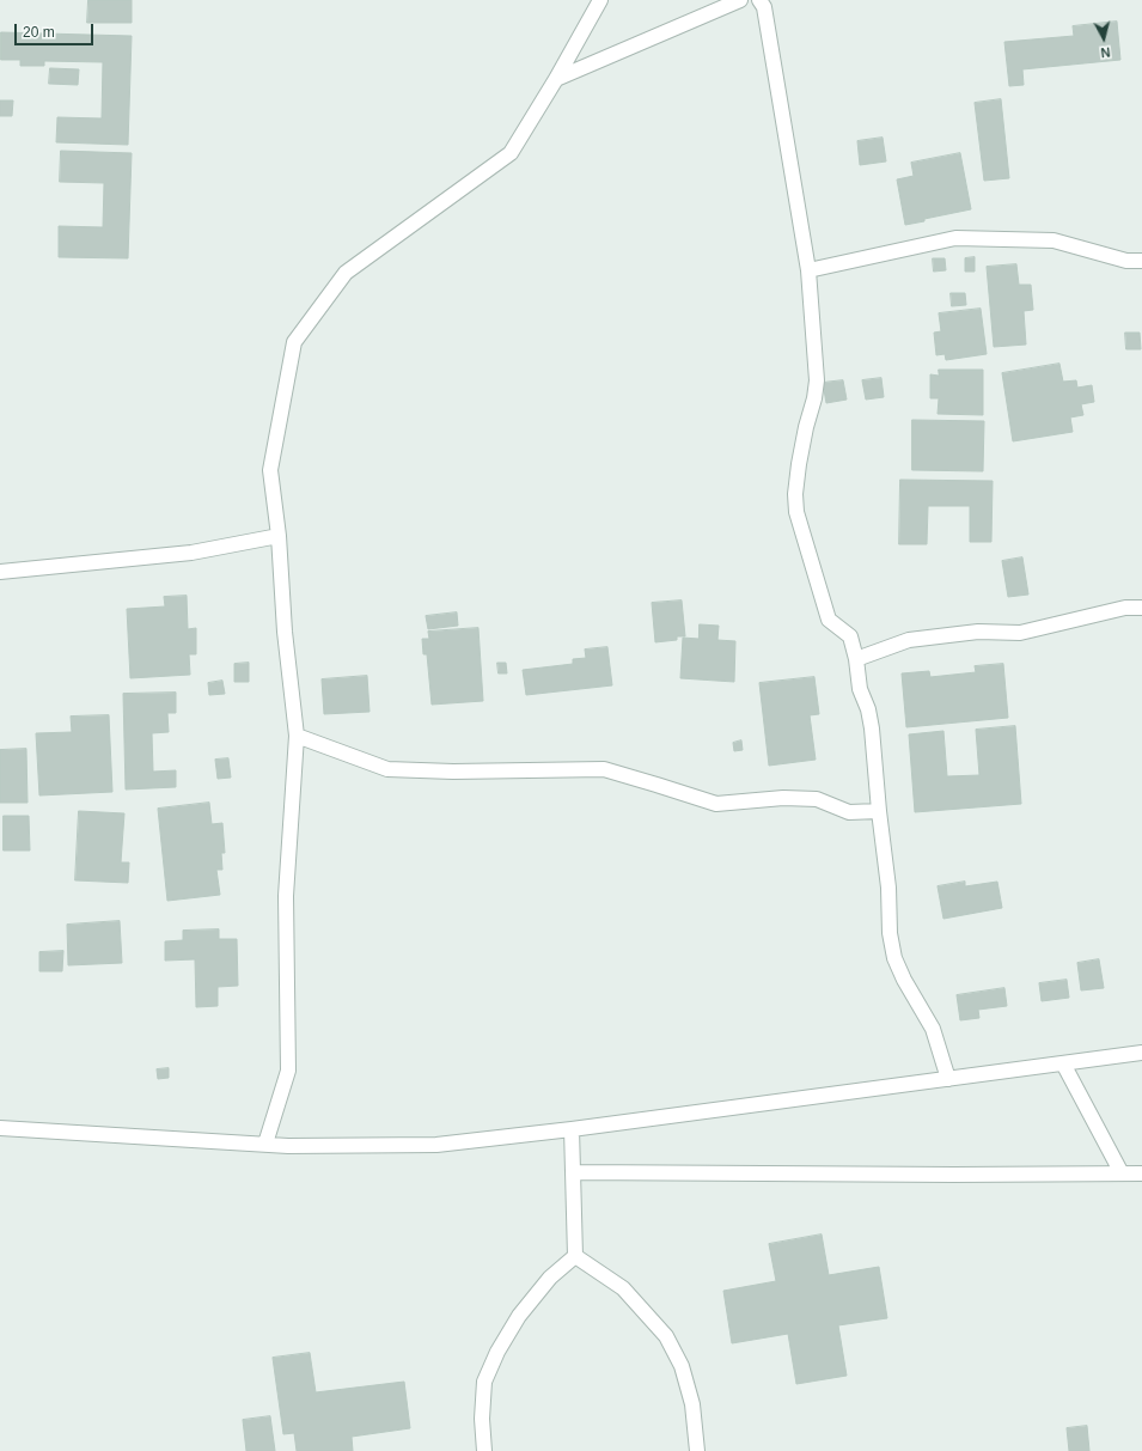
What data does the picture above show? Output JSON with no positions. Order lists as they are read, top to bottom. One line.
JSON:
{"scale_bar":"20 m","north":"bottom"}
